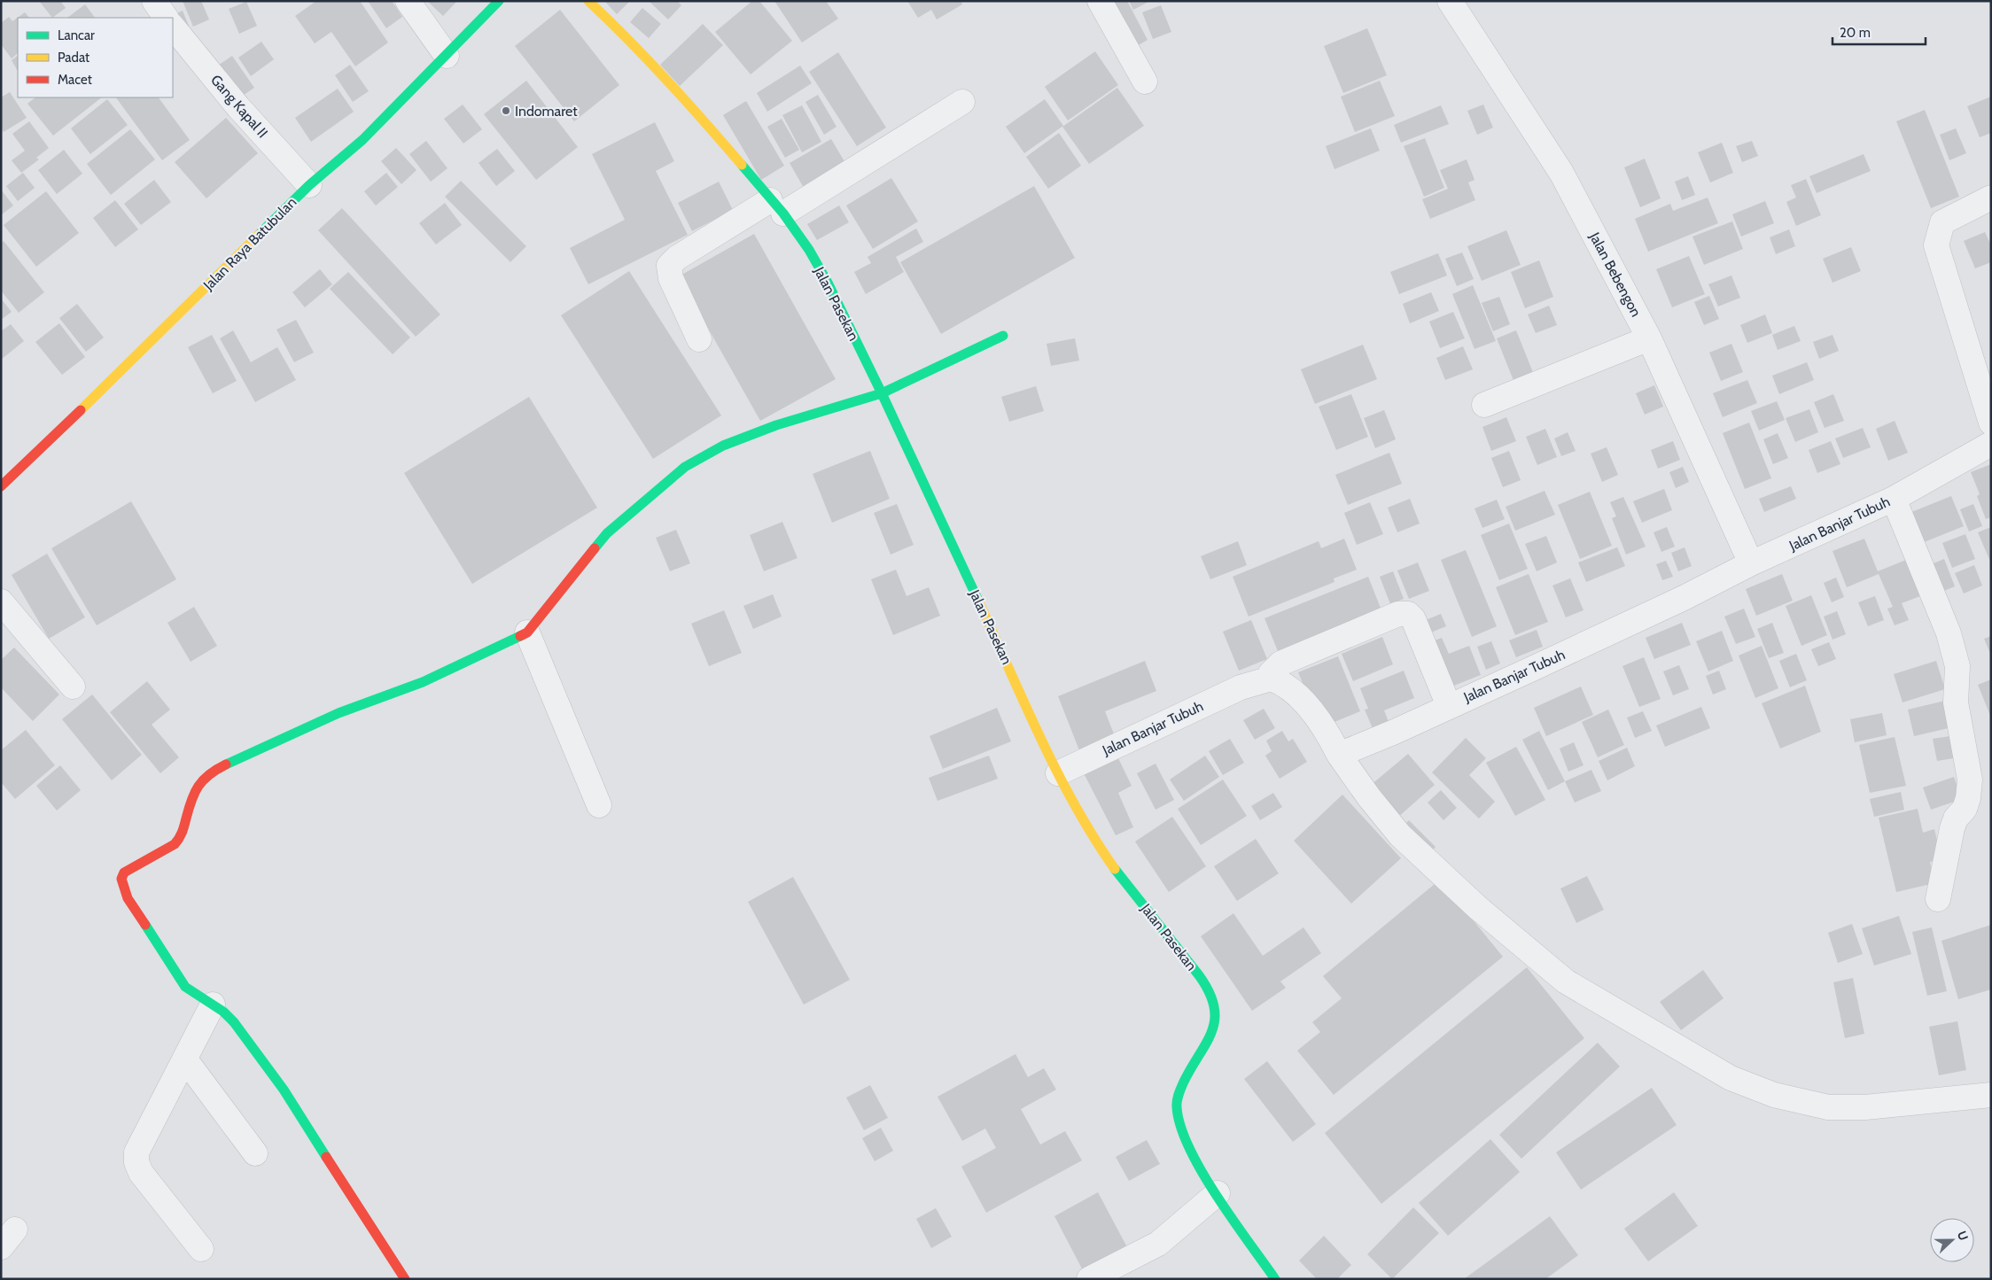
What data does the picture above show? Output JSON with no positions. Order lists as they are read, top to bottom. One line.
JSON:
{"streets":{"main road":["Jalan Raya Batubulan","Jalan Pasekan"],"street":["Gang Kapal II","Jalan Bebengon","Jalan Banjar Tubuh"]},"crossings":[["Gang Kapal II","Jalan Raya Batubulan"],["Jalan Bebengon","Jalan Banjar Tubuh"],["Jalan Pasekan","Jalan Banjar Tubuh"]],"places":["Indomaret"],"legend":["Lancar","Padat","Macet"],"scale_bar":"20 m","north":"right"}
